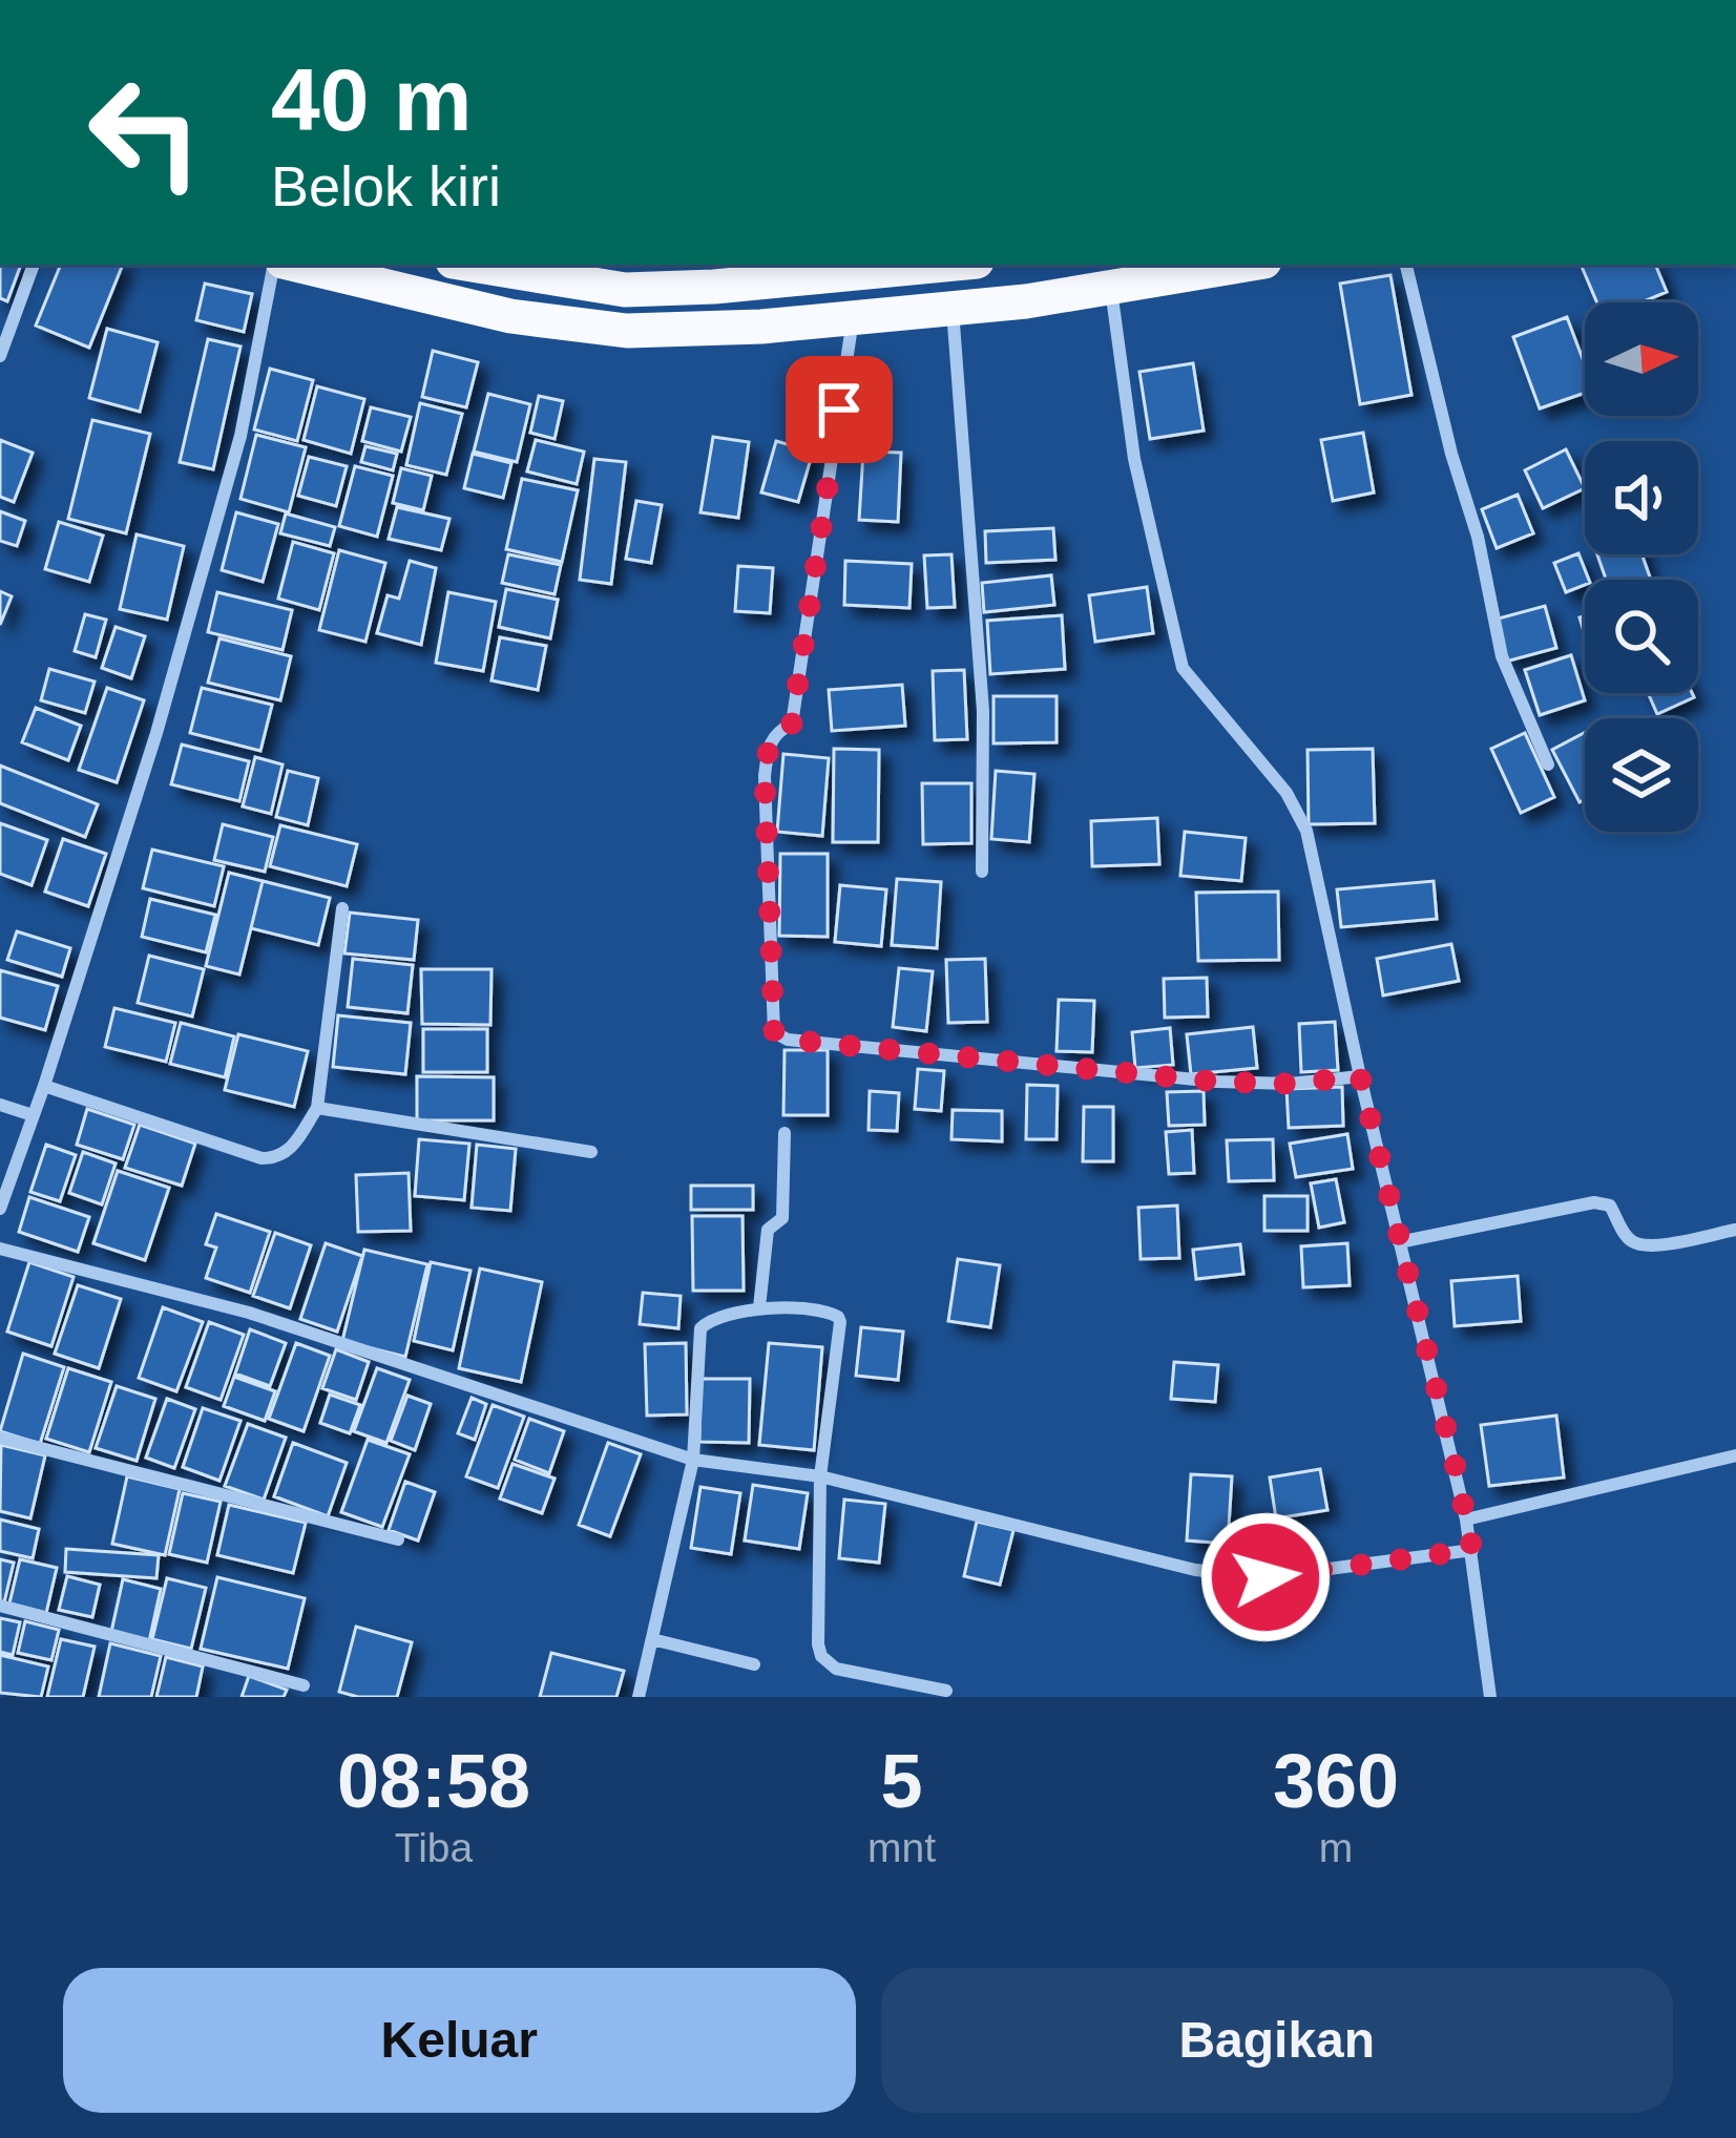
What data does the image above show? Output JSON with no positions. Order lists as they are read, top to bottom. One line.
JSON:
{"north":"right","page":{"turn":["40 m","Belok kiri"],"eta":["08:58","Tiba","5","mnt","360","m"],"buttons":["Keluar","Bagikan"]}}
